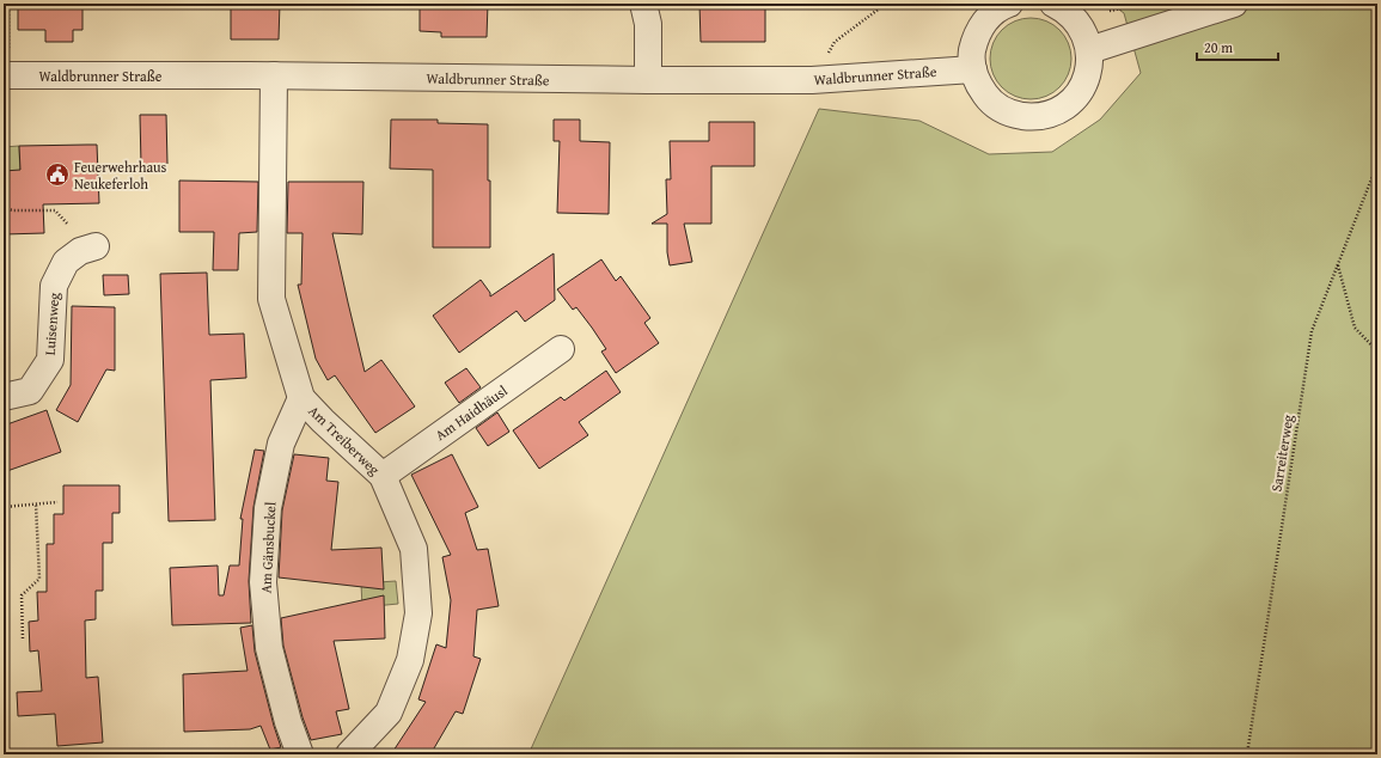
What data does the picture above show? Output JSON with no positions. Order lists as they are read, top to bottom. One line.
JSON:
{"streets":{"street":["Waldbrunner Straße","Luisenweg","Am Haidhäusl","Am Treiberweg","Am Gänsbuckel"],"path":["Sarreiterweg"]},"crossings":[["Waldbrunner Straße","Am Treiberweg"],["Am Haidhäusl","Am Treiberweg"],["Am Treiberweg","Am Gänsbuckel"]],"places":{"public building":["Feuerwehrhaus Neukeferloh"]},"scale_bar":"20 m"}
